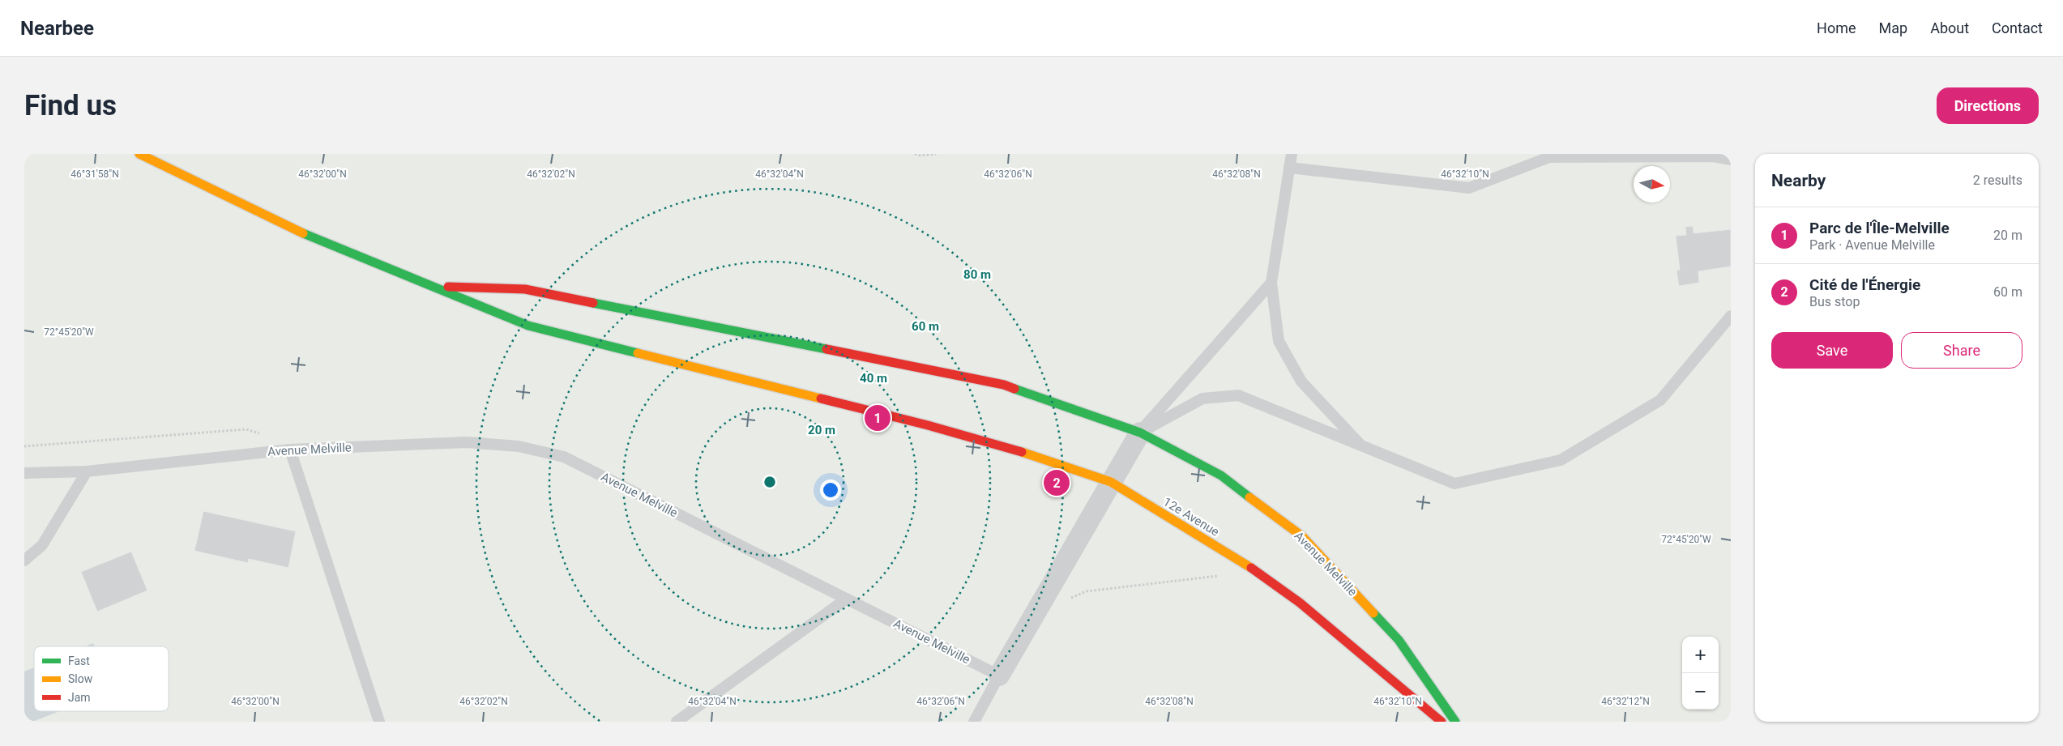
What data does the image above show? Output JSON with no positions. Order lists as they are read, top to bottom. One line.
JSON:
{"streets":{"main road":["Avenue Melville","12e Avenue"]},"crossings":[["Avenue Melville","12e Avenue"]],"legend":["Fast","Slow","Jam"],"north":"right","page":{"header":"Nearbee","nav":["Home","Map","About","Contact"],"buttons":["Directions",["Save","Share"]],"title":"Find us","heading":["Nearby","2 results"],"list":[{"mark":"1","name":"Parc de l'Île-Melville","note":"Park · Avenue Melville","value":"20 m"},{"mark":"2","name":"Cité de l'Énergie","note":"Bus stop","value":"60 m"}],"pins":["1","2"],"map_buttons":["+","−"]},"coordinates":["46°31'58\"N","46°32'00\"N","46°32'02\"N","46°32'04\"N","46°32'06\"N","46°32'08\"N","46°32'10\"N","72°45'20\"W","46°32'12\"N"],"rings":["80 m","60 m","40 m","20 m"]}
